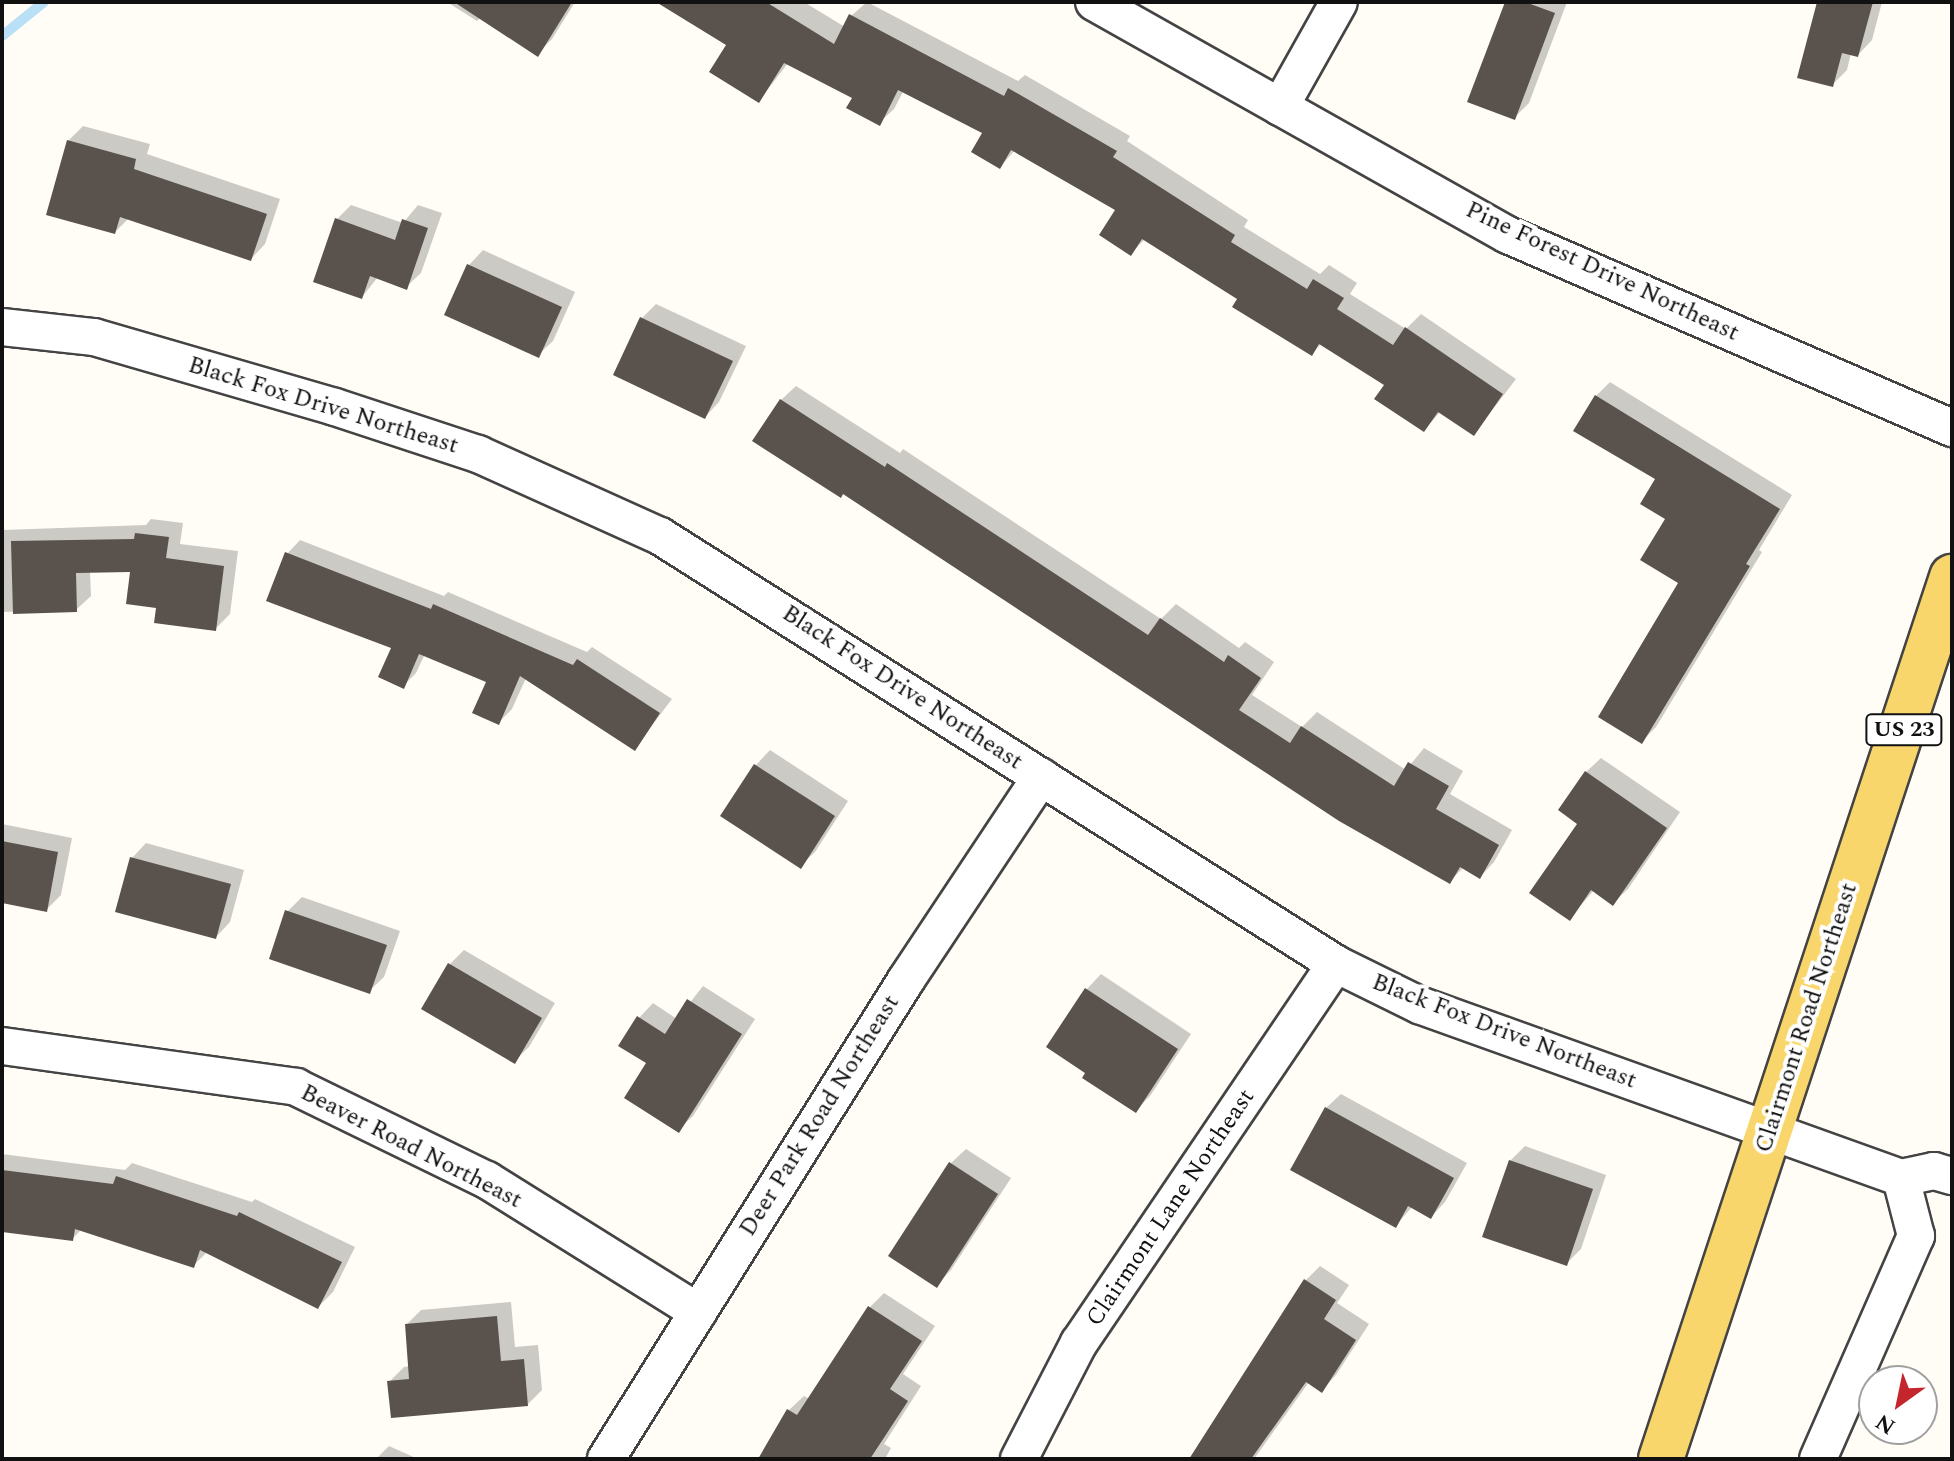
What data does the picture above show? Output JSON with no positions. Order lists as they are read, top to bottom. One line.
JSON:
{"streets":{"main road":["US 23","Clairmont Road Northeast"],"street":["Pine Forest Drive Northeast","Black Fox Drive Northeast","Deer Park Road Northeast","Beaver Road Northeast","Clairmont Lane Northeast"]},"crossings":[["Black Fox Drive Northeast","Clairmont Road Northeast"],["Black Fox Drive Northeast","Deer Park Road Northeast"],["Black Fox Drive Northeast","Clairmont Lane Northeast"],["Deer Park Road Northeast","Beaver Road Northeast"]],"north":"bottom left"}
